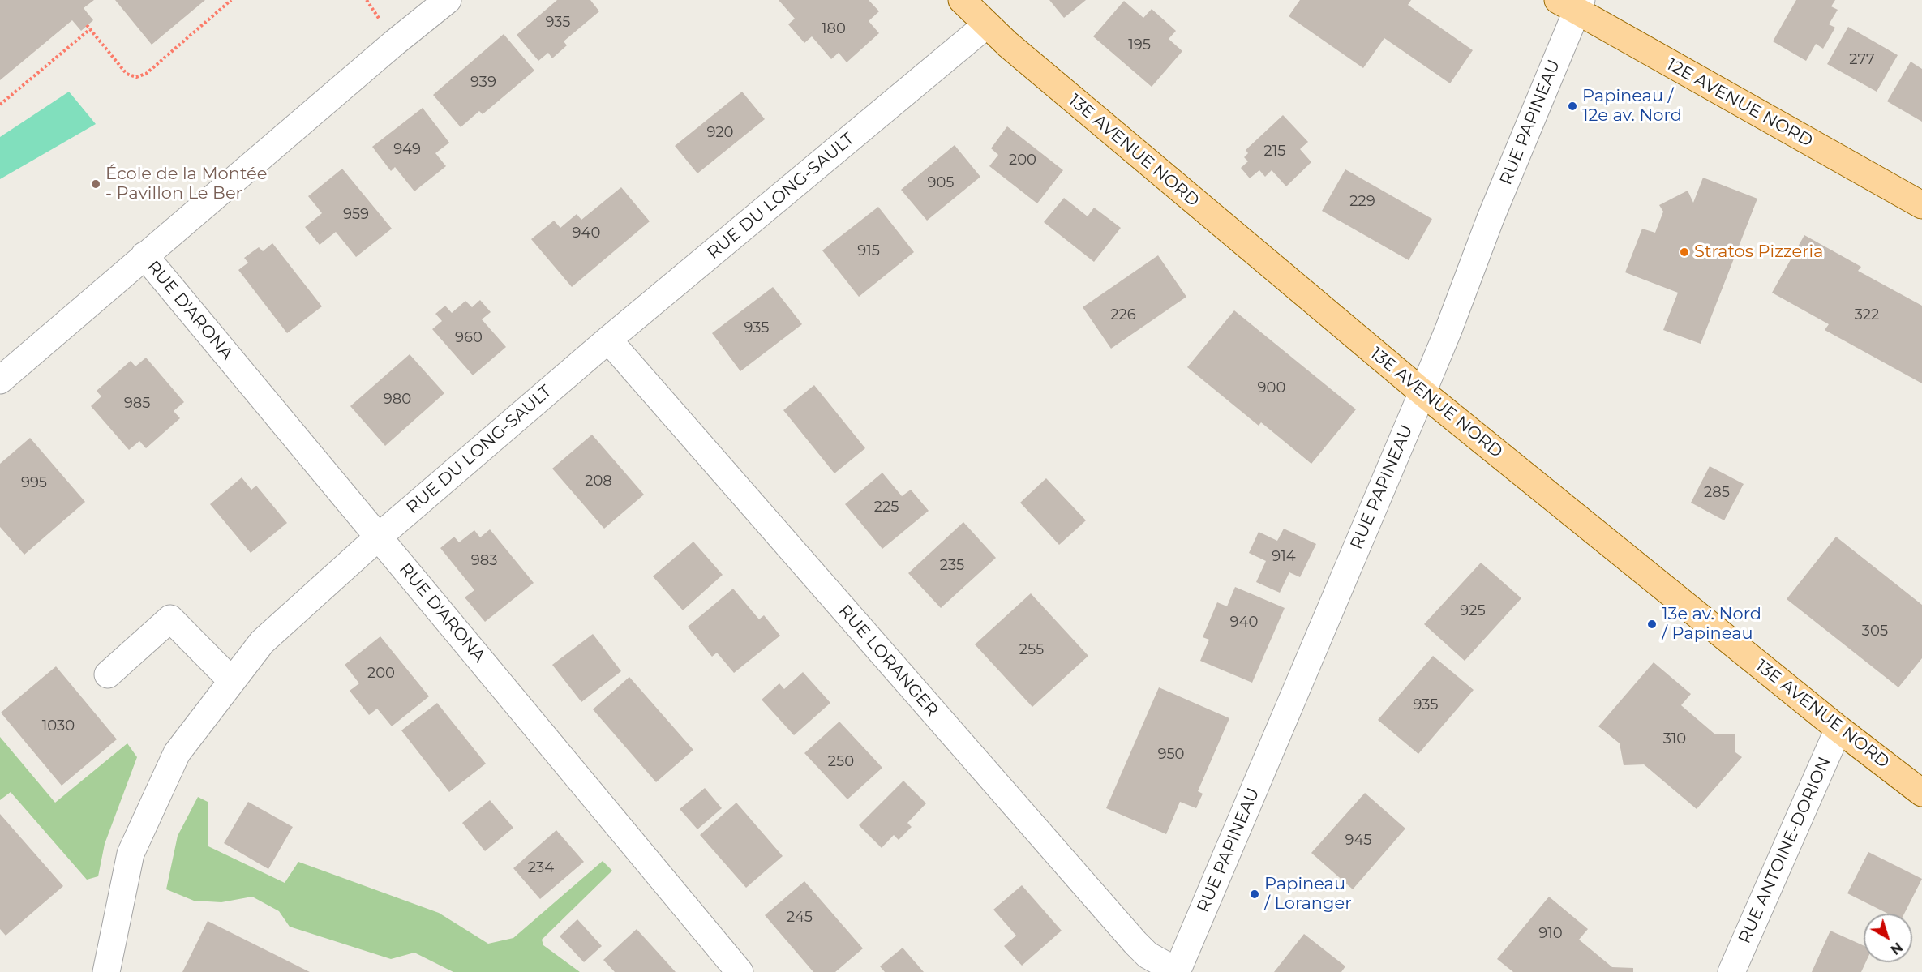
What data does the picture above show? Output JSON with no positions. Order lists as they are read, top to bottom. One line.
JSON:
{"streets":{"main road":["12E AVENUE NORD","13E AVENUE NORD"],"street":["RUE PAPINEAU","RUE DU LONG-SAULT","RUE D'ARONA","RUE LORANGER","RUE ANTOINE-DORION"]},"crossings":[["12E AVENUE NORD","RUE PAPINEAU"],["RUE PAPINEAU","13E AVENUE NORD"],["RUE PAPINEAU","RUE LORANGER"],["13E AVENUE NORD","RUE DU LONG-SAULT"],["13E AVENUE NORD","RUE ANTOINE-DORION"],["RUE DU LONG-SAULT","RUE D'ARONA"],["RUE DU LONG-SAULT","RUE LORANGER"]],"places":["Papineau / 12e av. Nord","École de la Montée - Pavillon Le Ber","Stratos Pizzeria","13e av. Nord / Papineau","Papineau / Loranger"],"house_numbers":["935","180","195","277","939","920","949","215","200","905","229","959","940","915","226","322","935","960","900","980","985","208","995","285","225","914","983","235","925","940","305","255","200","935","1030","310","950","250","945","234","245","910"],"north":"bottom right"}
